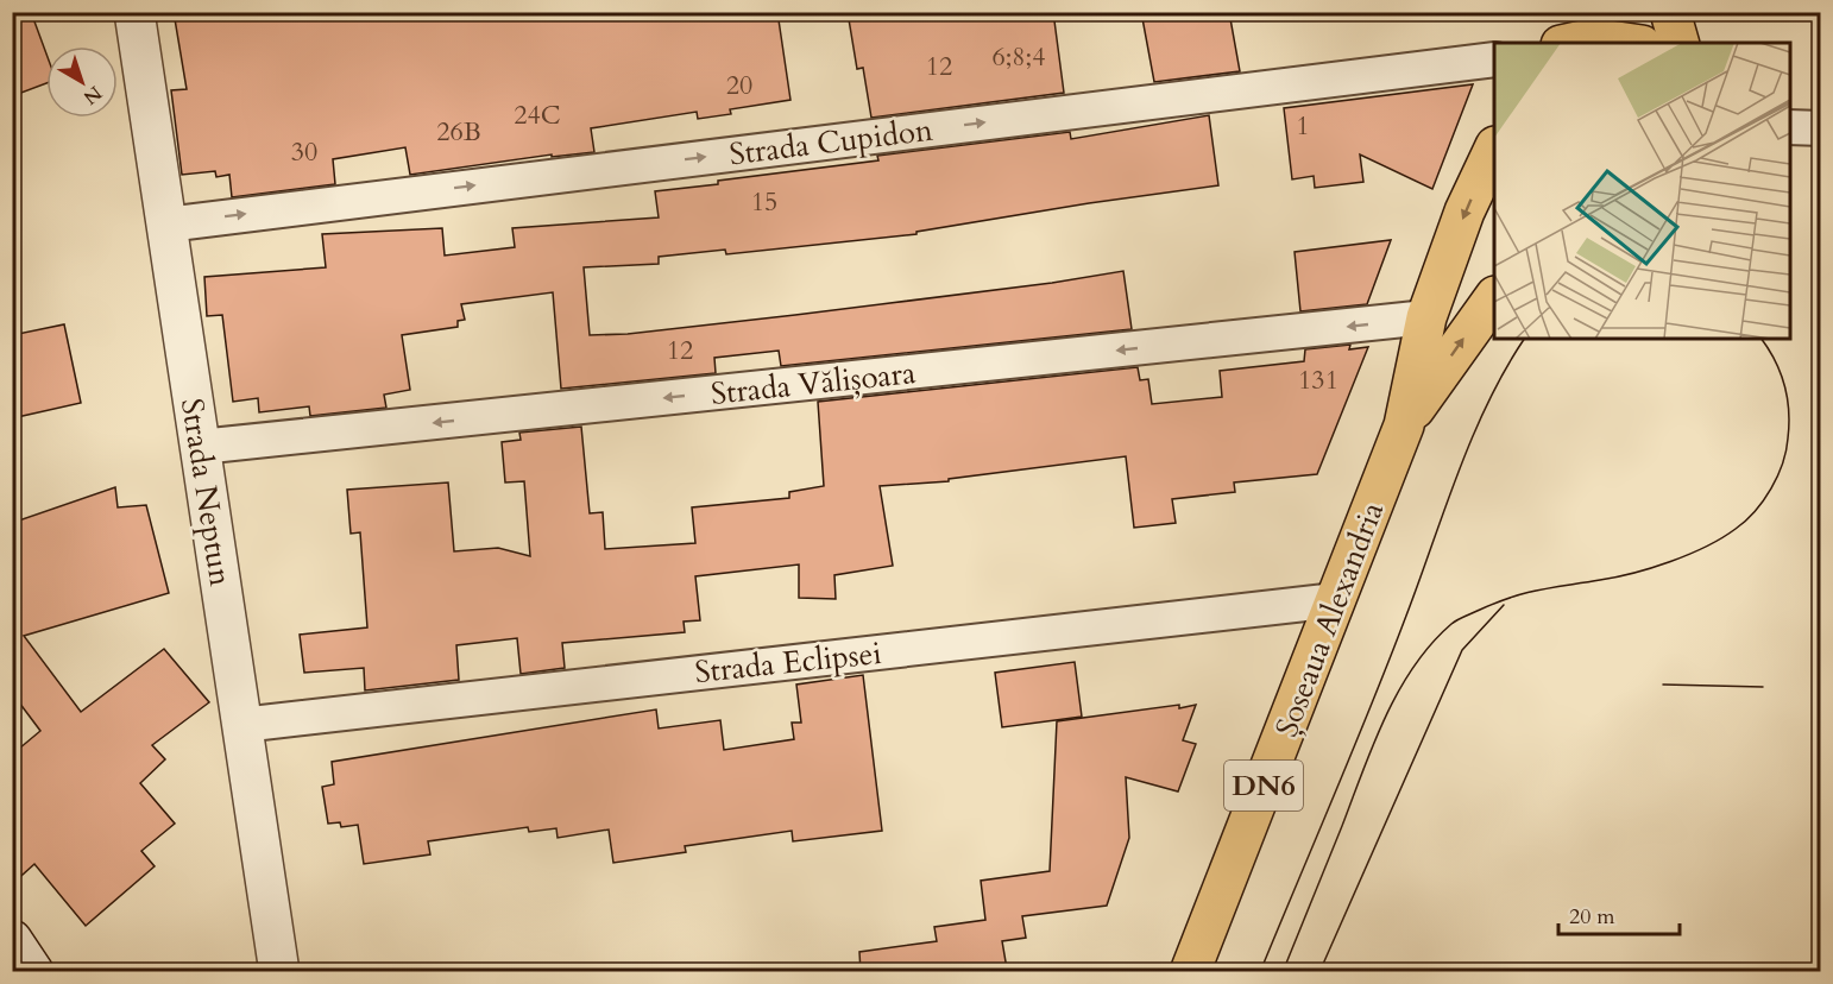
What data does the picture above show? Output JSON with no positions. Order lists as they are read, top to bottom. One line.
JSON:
{"streets":{"main road":["Șoseaua Alexandria","DN6"],"street":["Strada Cupidon","Strada Vălișoara","Strada Neptun","Strada Eclipsei"]},"crossings":[["Strada Cupidon","Strada Neptun"],["Strada Vălișoara","Strada Neptun"],["Strada Vălișoara","Șoseaua Alexandria"],["Strada Neptun","Strada Eclipsei"],["Șoseaua Alexandria","Strada Eclipsei"]],"one_way":["Strada Cupidon","Strada Vălișoara"],"house_numbers":["6;8;4","12","20","24C","1","26B","30","15","12","131"],"scale_bar":"20 m","north":"bottom right"}
